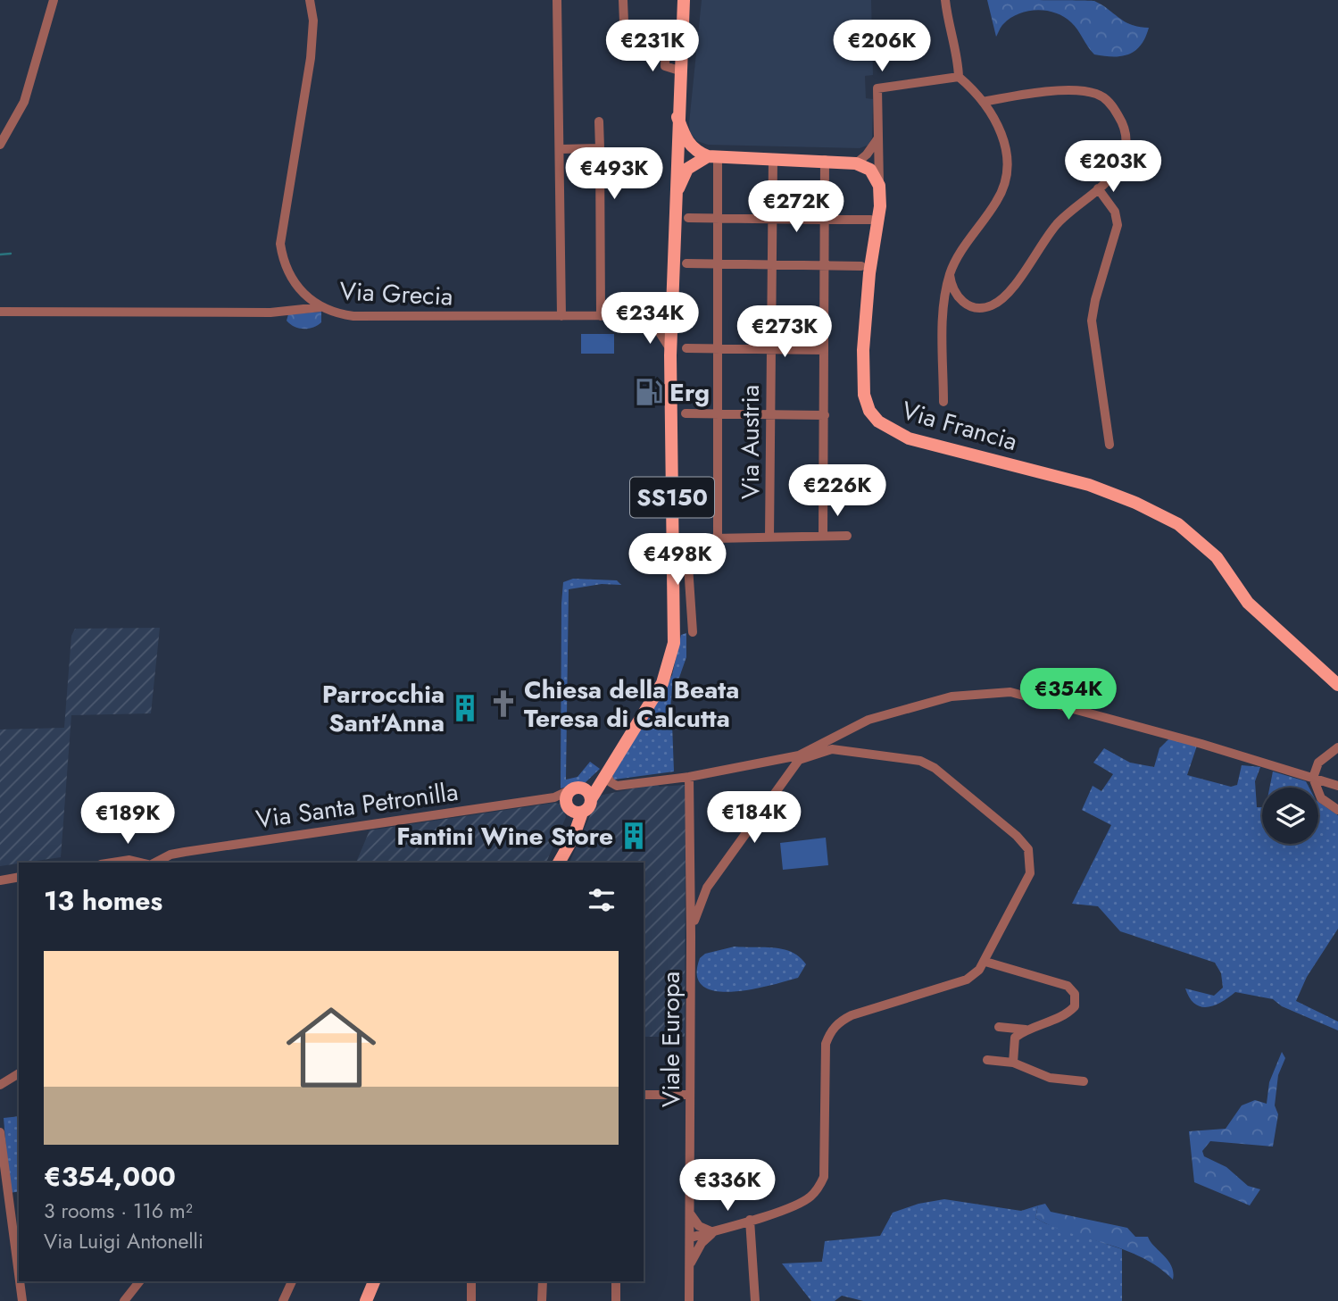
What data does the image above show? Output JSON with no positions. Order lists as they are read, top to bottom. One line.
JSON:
{"streets":{"main road":["Via Francia","SS150"],"street":["Via Grecia","Via Austria","Via Santa Petronilla","Viale Europa"]},"crossings":[["Via Grecia","SS150"]],"places":{"fuel station":["Erg"],"church":["Chiesa della Beata Teresa di Calcutta"],"building":["Parrocchia Sant'Anna","Fantini Wine Store"]},"page":{"price":["€231K","€206K","€203K","€493K","€272K","€234K","€273K","€226K","€498K","€354K","€184K","€189K","€336K"],"heading":"13 homes","list":[{"name":"€354,000","note":"3 rooms · 116 m² · Via Luigi Antonelli"}]}}
